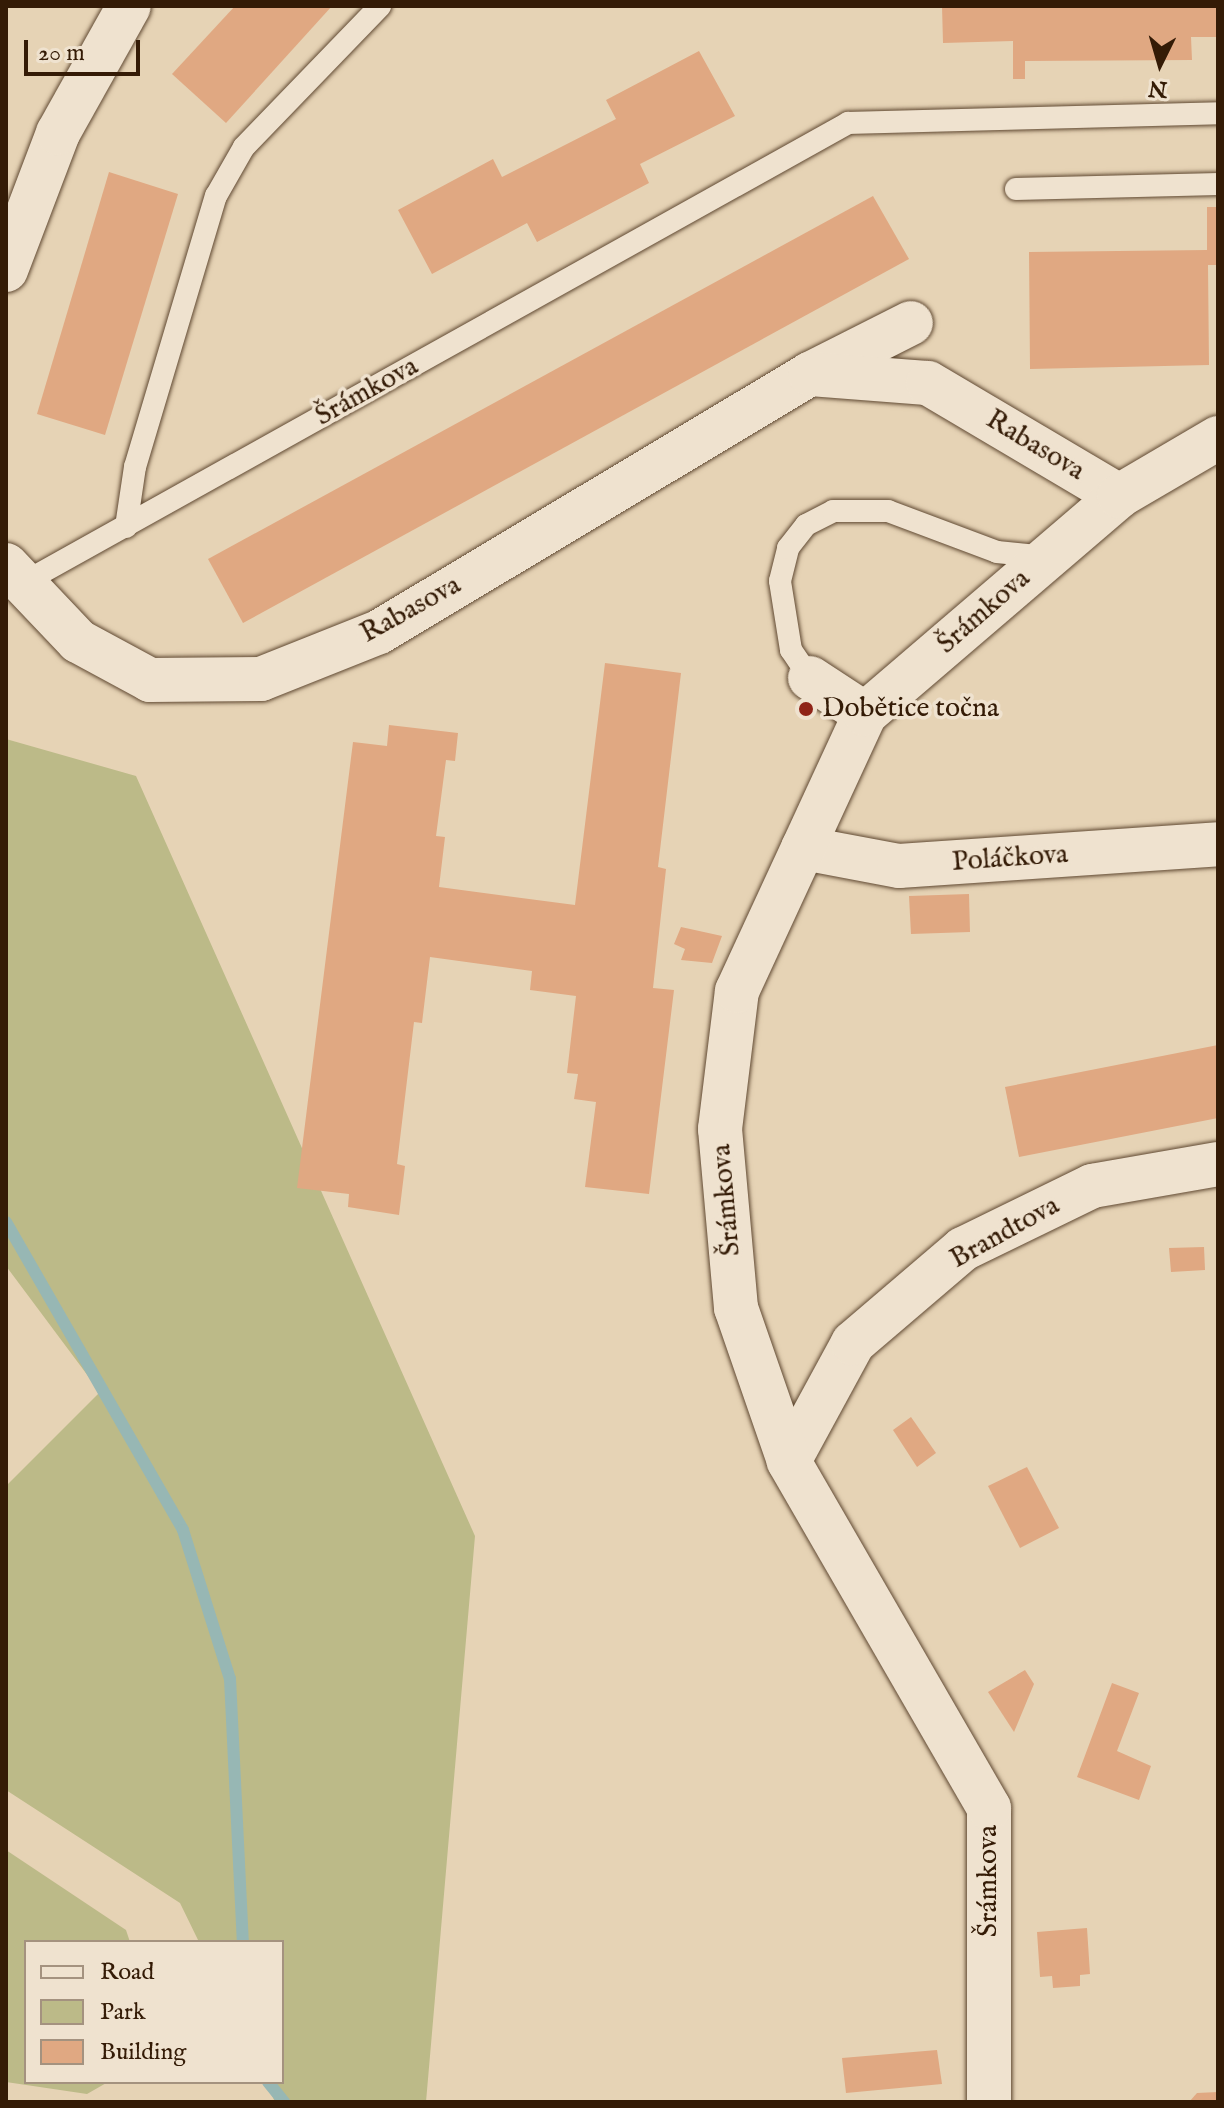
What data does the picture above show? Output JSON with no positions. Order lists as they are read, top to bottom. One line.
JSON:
{"streets":{"street":["Šrámkova","Rabasova","Poláčkova","Brandtova"]},"crossings":[["Šrámkova","Rabasova"],["Šrámkova","Poláčkova"],["Šrámkova","Brandtova"]],"places":["Dobětice točna"],"legend":["Road","Park","Building"],"scale_bar":"20 m","north":"bottom"}
